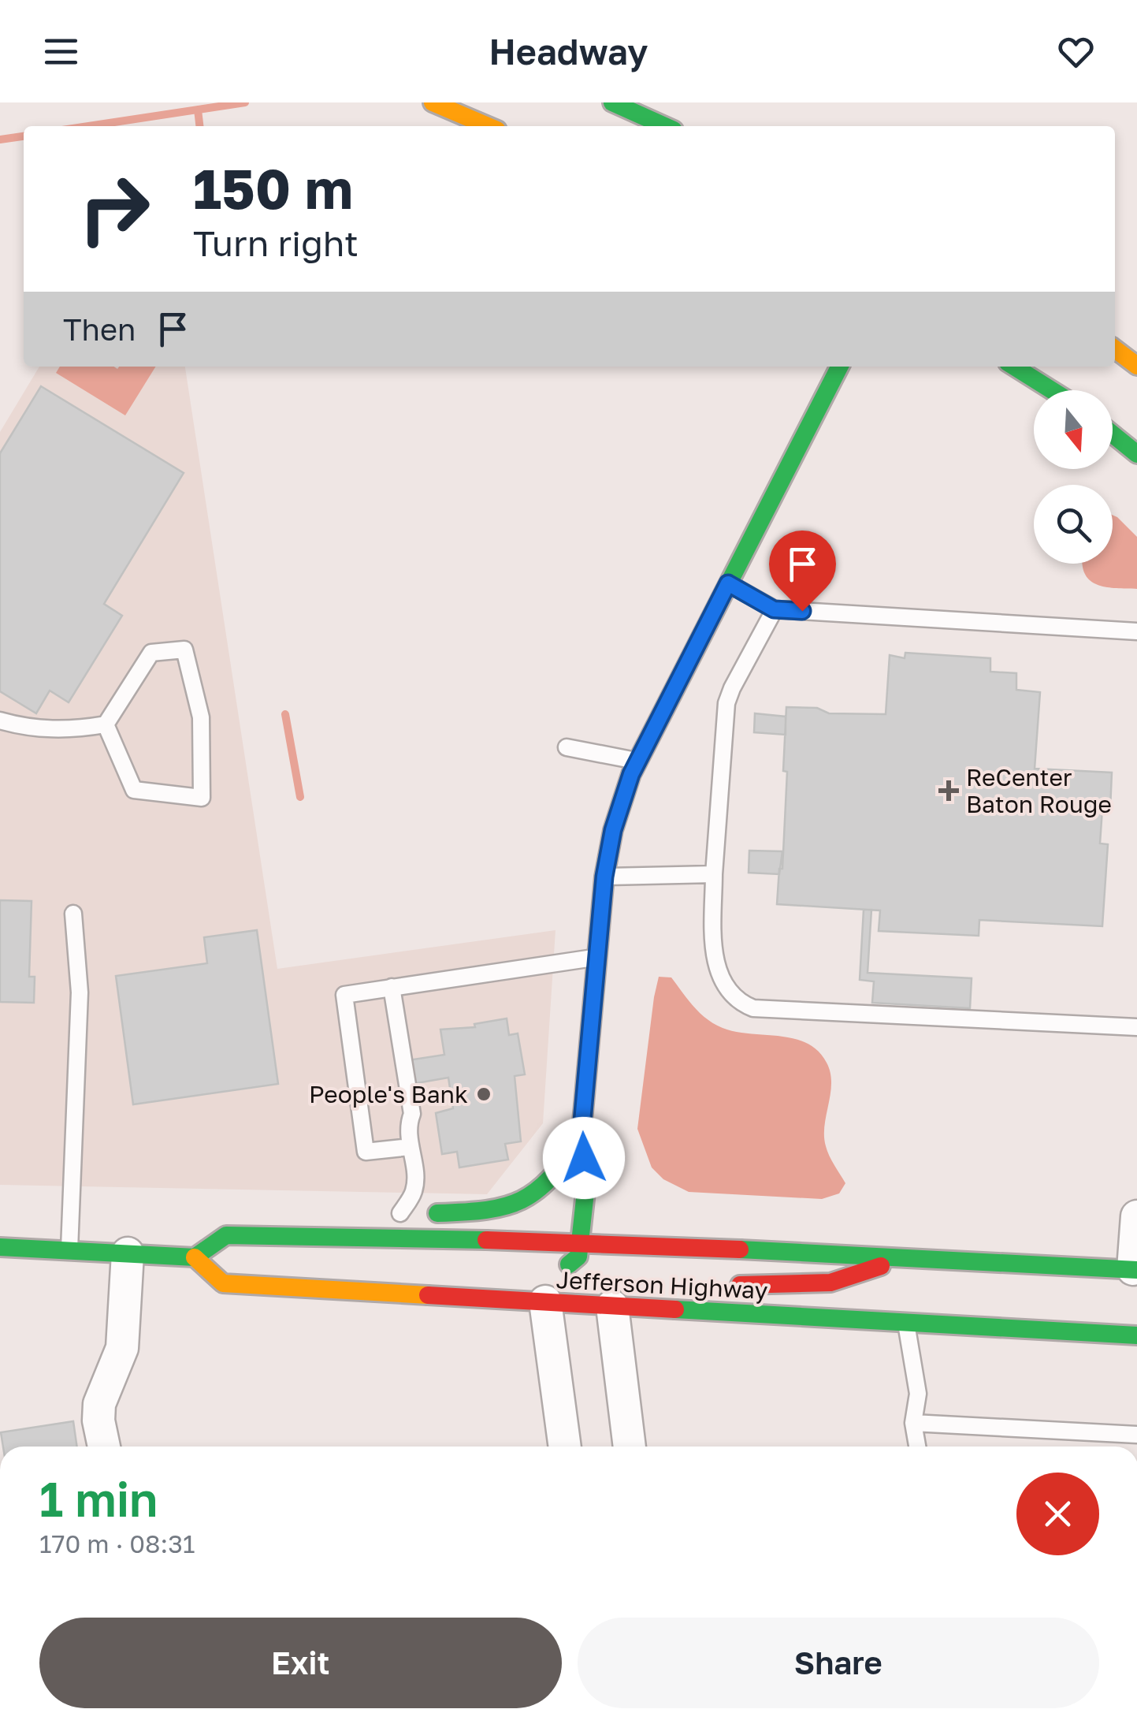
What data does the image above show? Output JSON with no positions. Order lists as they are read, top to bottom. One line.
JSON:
{"streets":{"main road":["Jefferson Highway"]},"places":{"health":["ReCenter Baton Rouge"],"other":["People's Bank"]},"north":"bottom","page":{"header":"Headway","turn":["150 m","Turn right"],"then":"Then","heading":["1 min","170 m · 08:31"],"buttons":["Exit","Share"]}}
